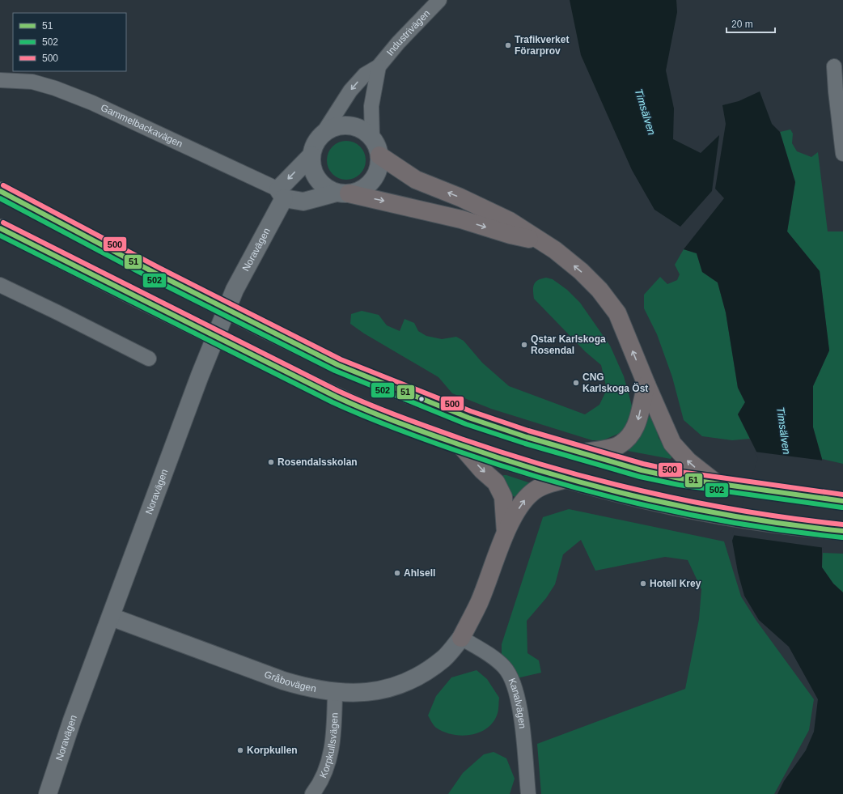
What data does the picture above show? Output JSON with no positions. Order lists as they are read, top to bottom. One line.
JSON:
{"streets":{"street":["Industrivägen","Gammelbackavägen","Noravägen","Gråbovägen","Kanalvägen","Korpkullsvägen"]},"crossings":[["Industrivägen","Noravägen"],["Gammelbackavägen","Noravägen"],["Noravägen","Gråbovägen"],["Gråbovägen","Kanalvägen"],["Gråbovägen","Korpkullsvägen"]],"water":["Timsälven"],"places":["Trafikverket Förarprov","Qstar Karlskoga Rosendal","CNG Karlskoga Öst","Rosendalsskolan","Ahlsell","Hotell Krey","Korpkullen"],"lines":["transit line 500","transit line 51","transit line 502"],"legend":["51","502","500"],"scale_bar":"20 m"}
